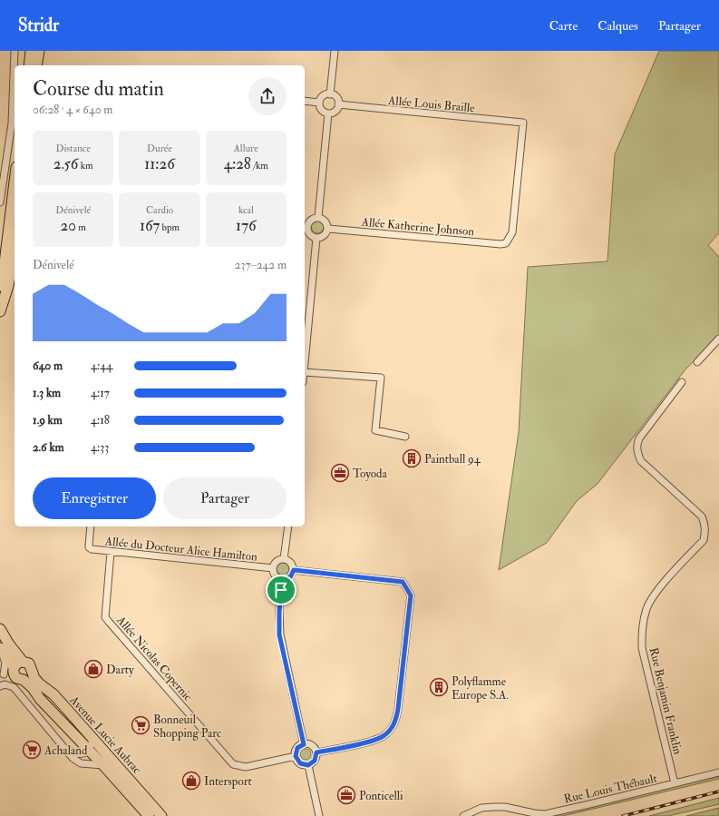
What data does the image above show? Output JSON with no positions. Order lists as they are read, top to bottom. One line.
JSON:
{"streets":{"main road":["Avenue Lucie Aubrac"],"street":["Allée Louis Braille","Allée Katherine Johnson","Allée du Docteur Alice Hamilton","Allée Nicolas Copernic","Rue Benjamin Franklin","Rue Louis Thébault"]},"crossings":[["Allée Louis Braille","Allée Katherine Johnson"],["Allée du Docteur Alice Hamilton","Allée Nicolas Copernic"],["Rue Benjamin Franklin","Rue Louis Thébault"]],"places":{"building":["Paintball 94","Polyflamme Europe S.A."],"office":["Toyoda","Ponticelli"],"shop":["Darty","Intersport"],"supermarket":["Bonneuil Shopping Parc","Achaland"]},"page":{"header":"Stridr","nav":["Carte","Calques","Partager"],"heading":["Course du matin","06:28 · 4 × 640 m"],"stats":[["Distance","2.56 km"],["Durée","11:26"],["Allure","4:28 /km"],["Dénivelé","20 m"],["Cardio","167 bpm"],["kcal","176"]],"chart":["Dénivelé","237–242 m"],"list":[{"name":"640 m","note":"4:44"},{"name":"1.3 km","note":"4:17"},{"name":"1.9 km","note":"4:18"},{"name":"2.6 km","note":"4:33"}],"buttons":["Enregistrer","Partager"]}}
